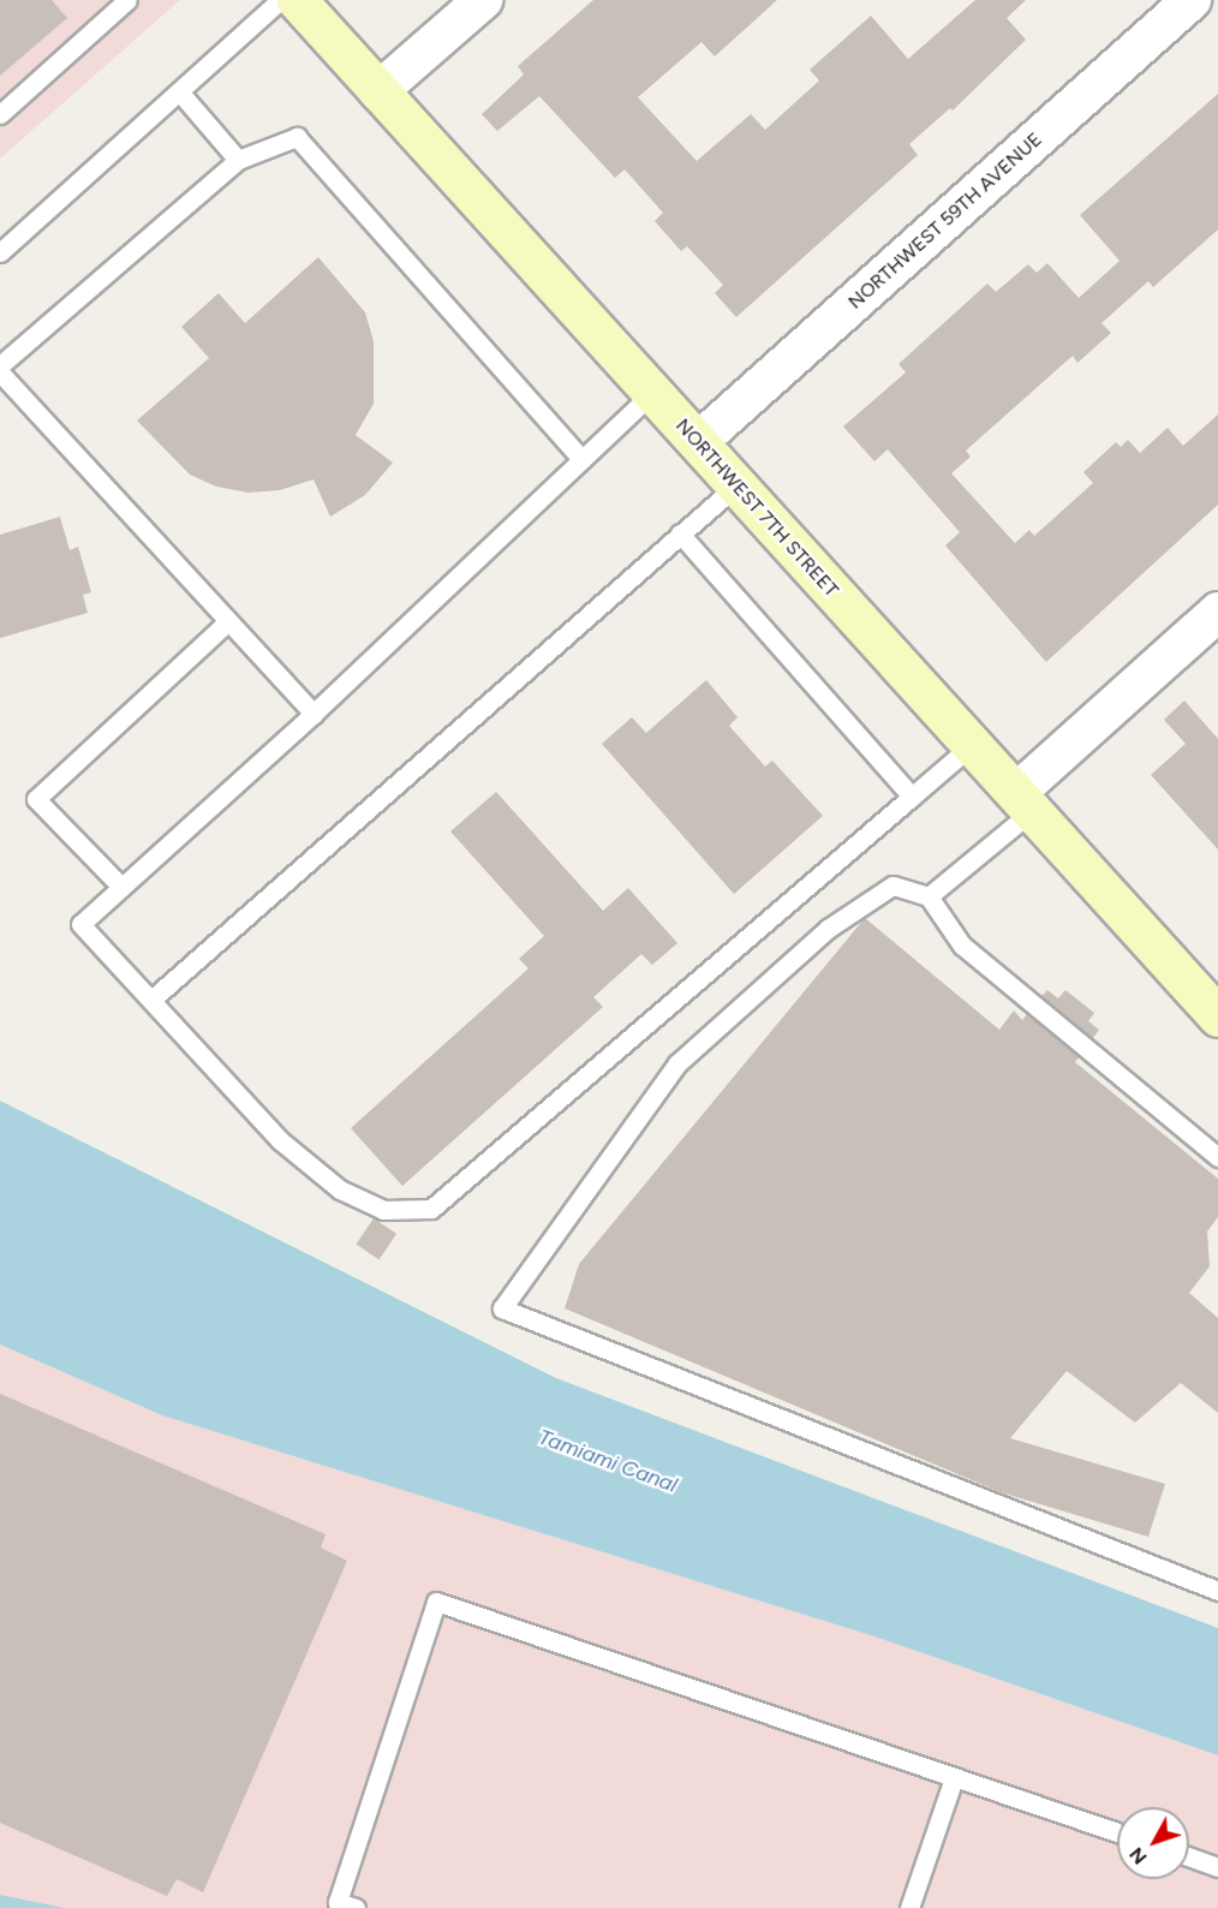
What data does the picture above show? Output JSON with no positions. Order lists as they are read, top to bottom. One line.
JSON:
{"streets":{"main road":["NORTHWEST 7TH STREET"],"street":["NORTHWEST 59TH AVENUE"]},"crossings":[["NORTHWEST 59TH AVENUE","NORTHWEST 7TH STREET"]],"water":["Tamiami Canal"],"north":"bottom left"}
